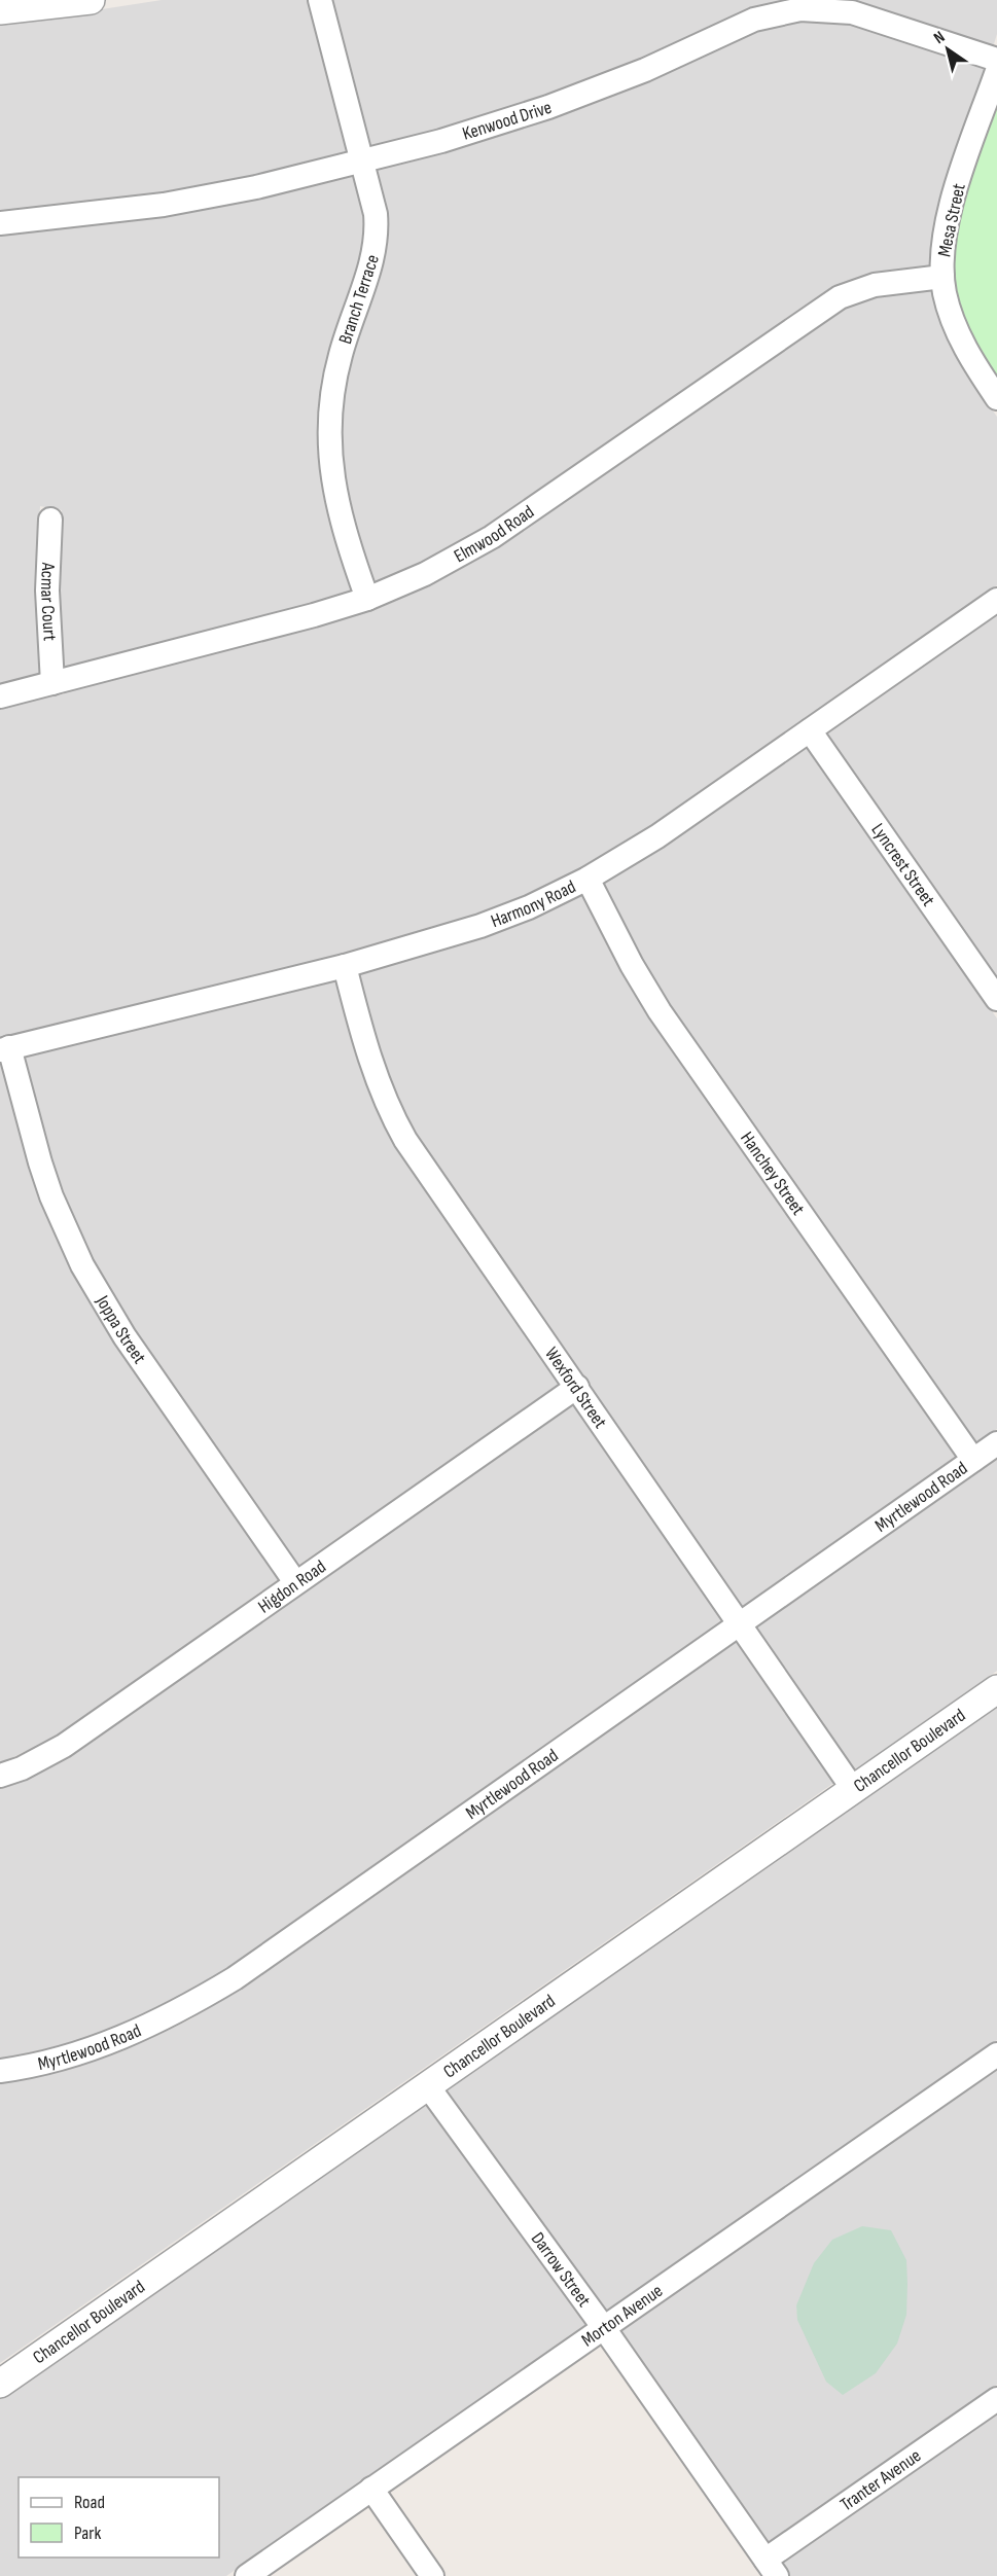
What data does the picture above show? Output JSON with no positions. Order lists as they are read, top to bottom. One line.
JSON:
{"streets":{"street":["Kenwood Drive","Mesa Street","Branch Terrace","Elmwood Road","Acmar Court","Lyncrest Street","Harmony Road","Hanchey Street","Joppa Street","Wexford Street","Myrtlewood Road","Higdon Road","Chancellor Boulevard","Darrow Street","Morton Avenue","Tranter Avenue"]},"crossings":[["Kenwood Drive","Branch Terrace"],["Mesa Street","Elmwood Road"],["Branch Terrace","Elmwood Road"],["Elmwood Road","Acmar Court"],["Lyncrest Street","Harmony Road"],["Harmony Road","Hanchey Street"],["Harmony Road","Joppa Street"],["Harmony Road","Wexford Street"],["Hanchey Street","Myrtlewood Road"],["Joppa Street","Higdon Road"],["Wexford Street","Myrtlewood Road"],["Wexford Street","Higdon Road"],["Wexford Street","Chancellor Boulevard"],["Chancellor Boulevard","Darrow Street"],["Darrow Street","Morton Avenue"],["Darrow Street","Tranter Avenue"]],"legend":["Road","Park"],"north":"top left"}
